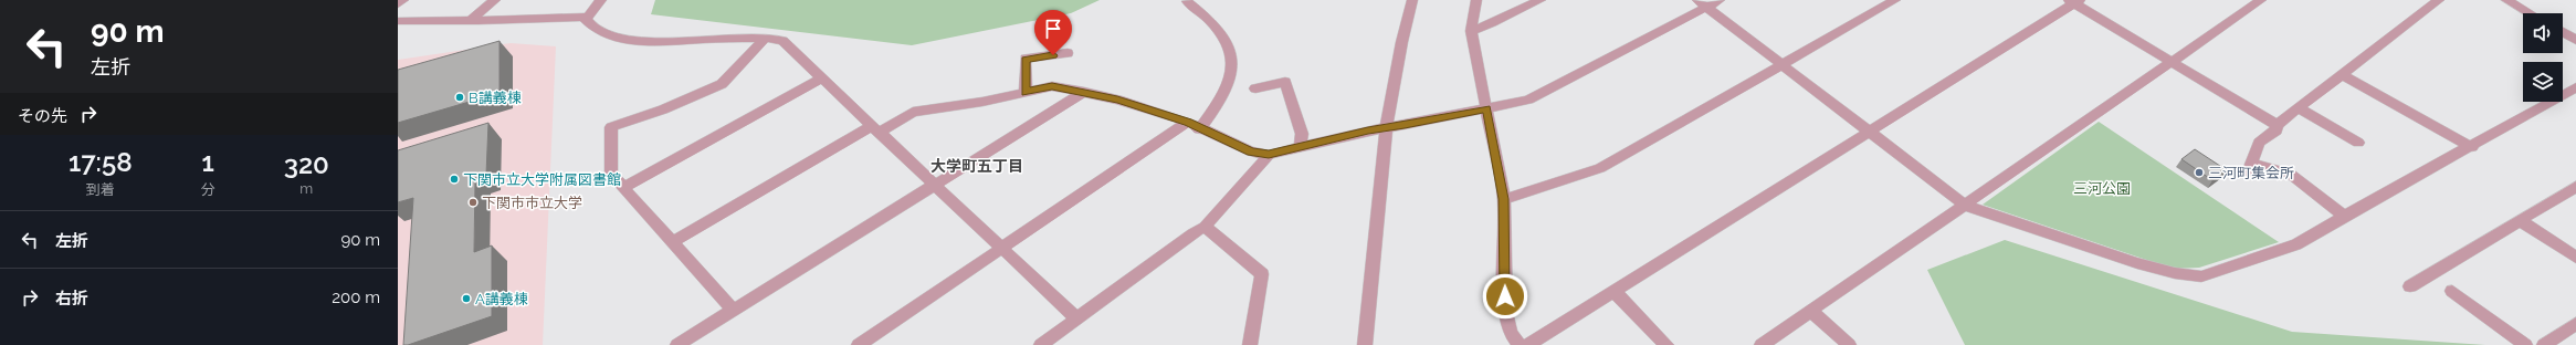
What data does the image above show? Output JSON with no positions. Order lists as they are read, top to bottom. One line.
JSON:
{"districts":["大学町五丁目"],"parks":["三河公園"],"places":["B講義棟","三河町集会所","下関市立大学附属図書館","下関市市立大学","A講義棟"],"page":{"turn":["90 m","左折"],"then":"その先","eta":["17:58","到着","1","分","320","m"],"list":[{"name":"左折","value":"90 m"},{"name":"右折","value":"200 m"}]}}
